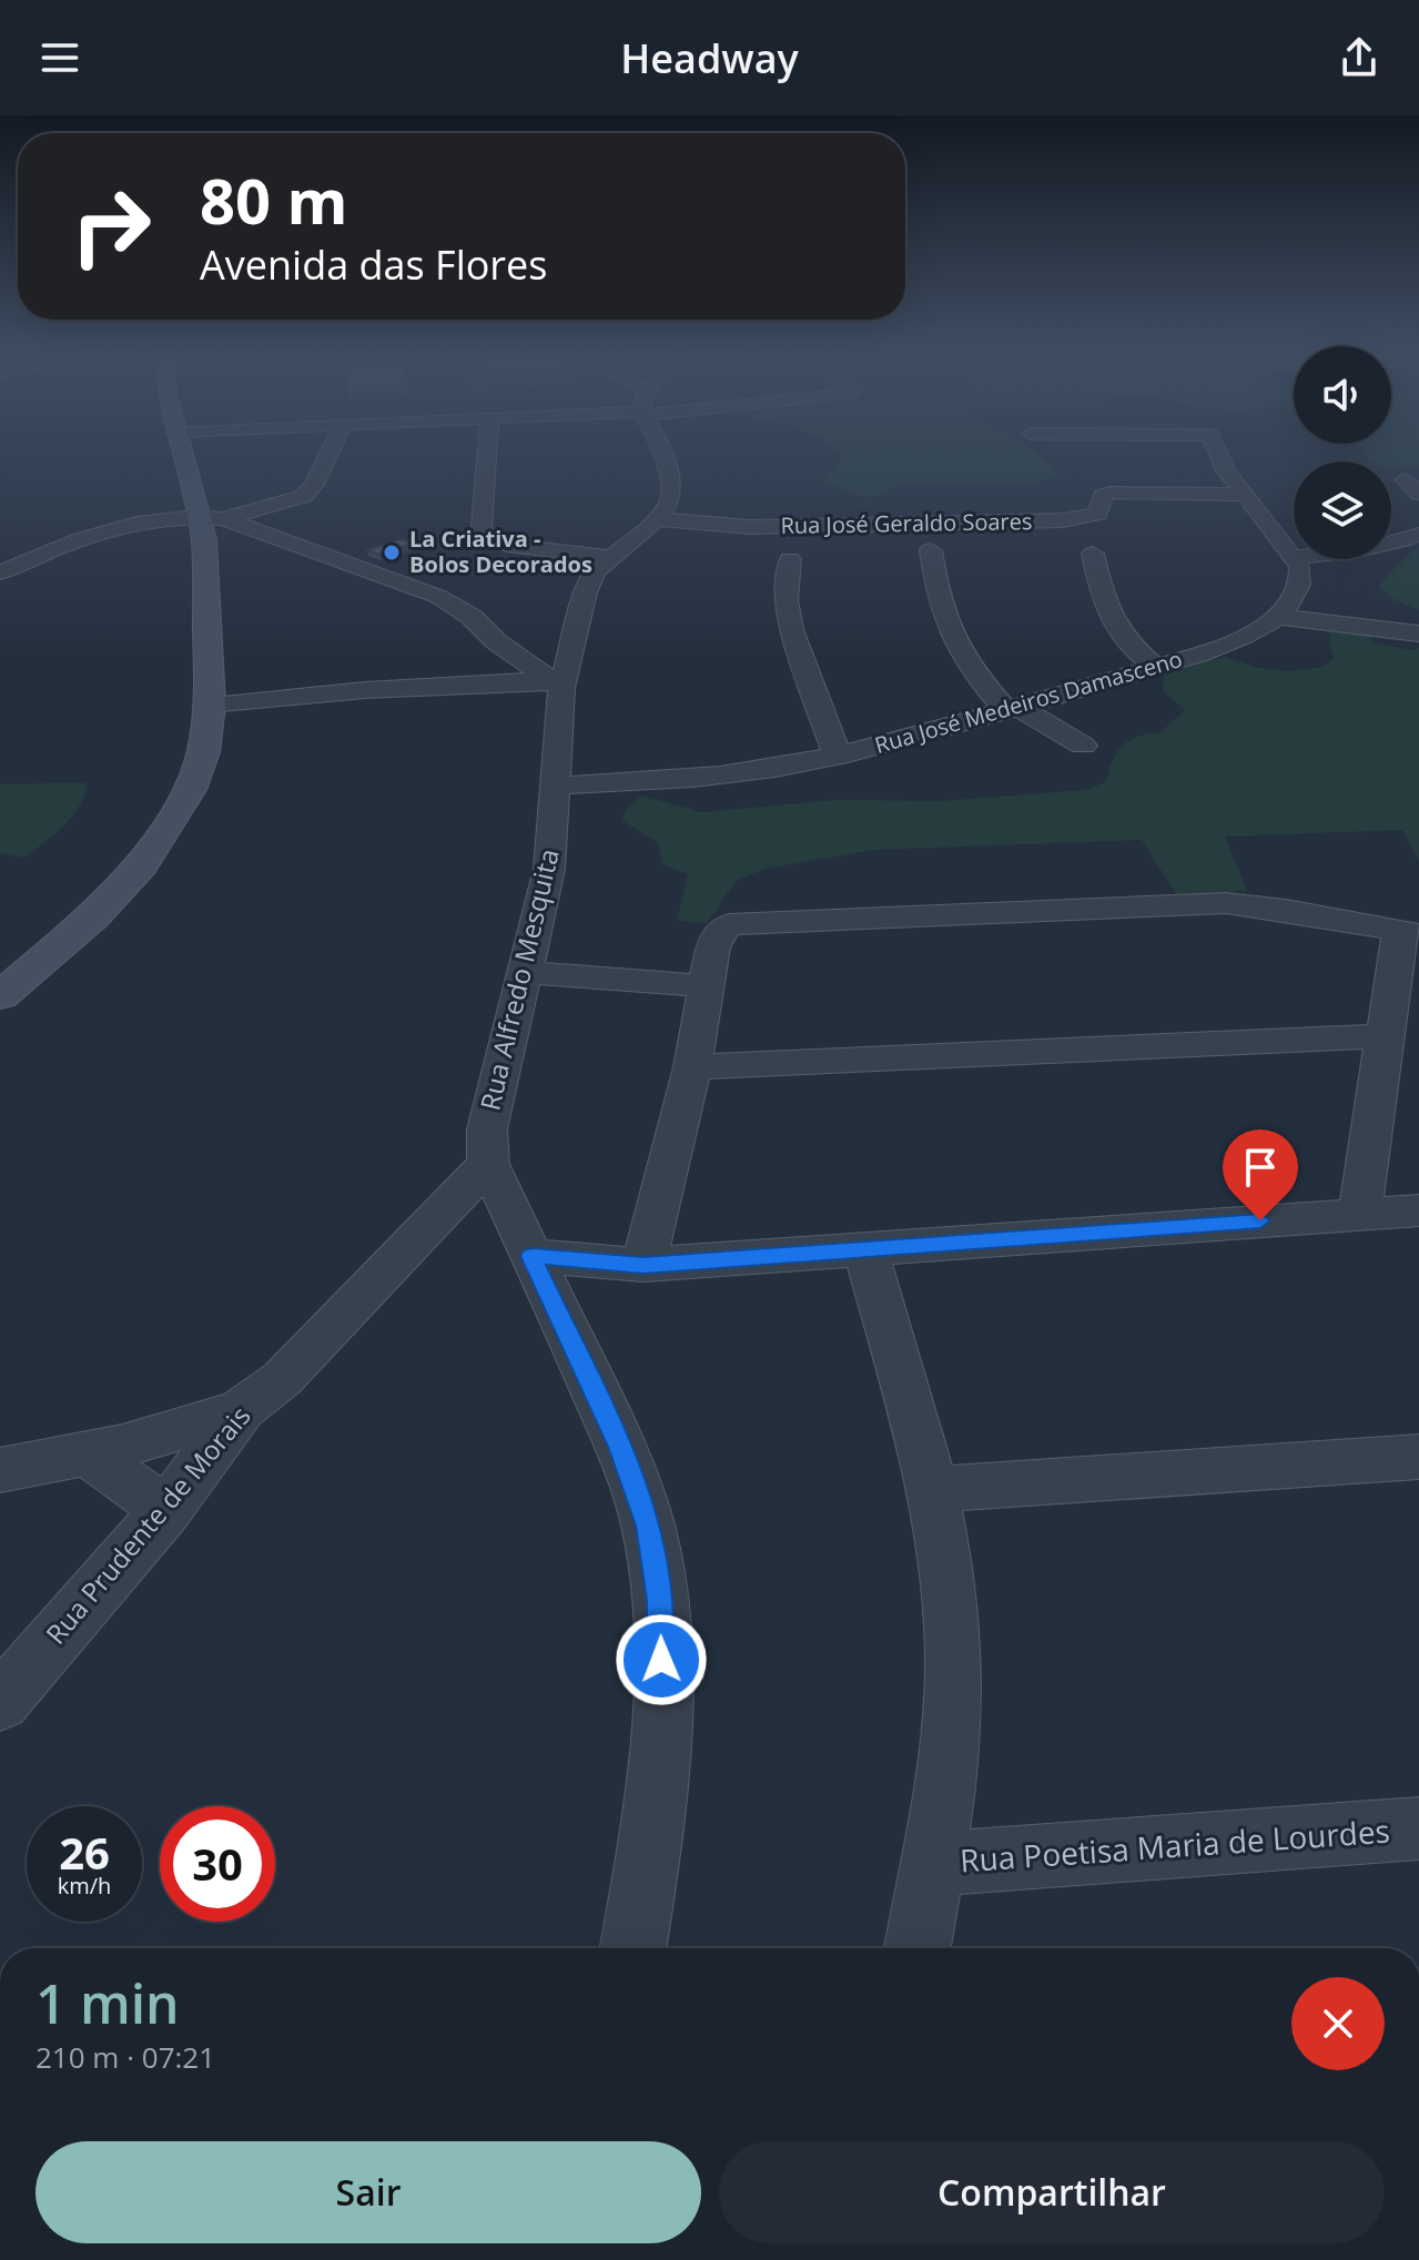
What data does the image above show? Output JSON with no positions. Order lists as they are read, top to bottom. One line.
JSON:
{"streets":{"street":["Rua José Geraldo Soares","Rua José Medeiros Damasceno","Rua Alfredo Mesquita","Rua Prudente de Morais","Rua Poetisa Maria de Lourdes"]},"crossings":[["Rua José Medeiros Damasceno","Rua Alfredo Mesquita"],["Rua Alfredo Mesquita","Rua Prudente de Morais"]],"places":["La Criativa - Bolos Decorados"],"page":{"header":"Headway","turn":["80 m","Avenida das Flores"],"speed":"26 km/h","limit":"30","heading":["1 min","210 m · 07:21"],"buttons":["Sair","Compartilhar"]}}
